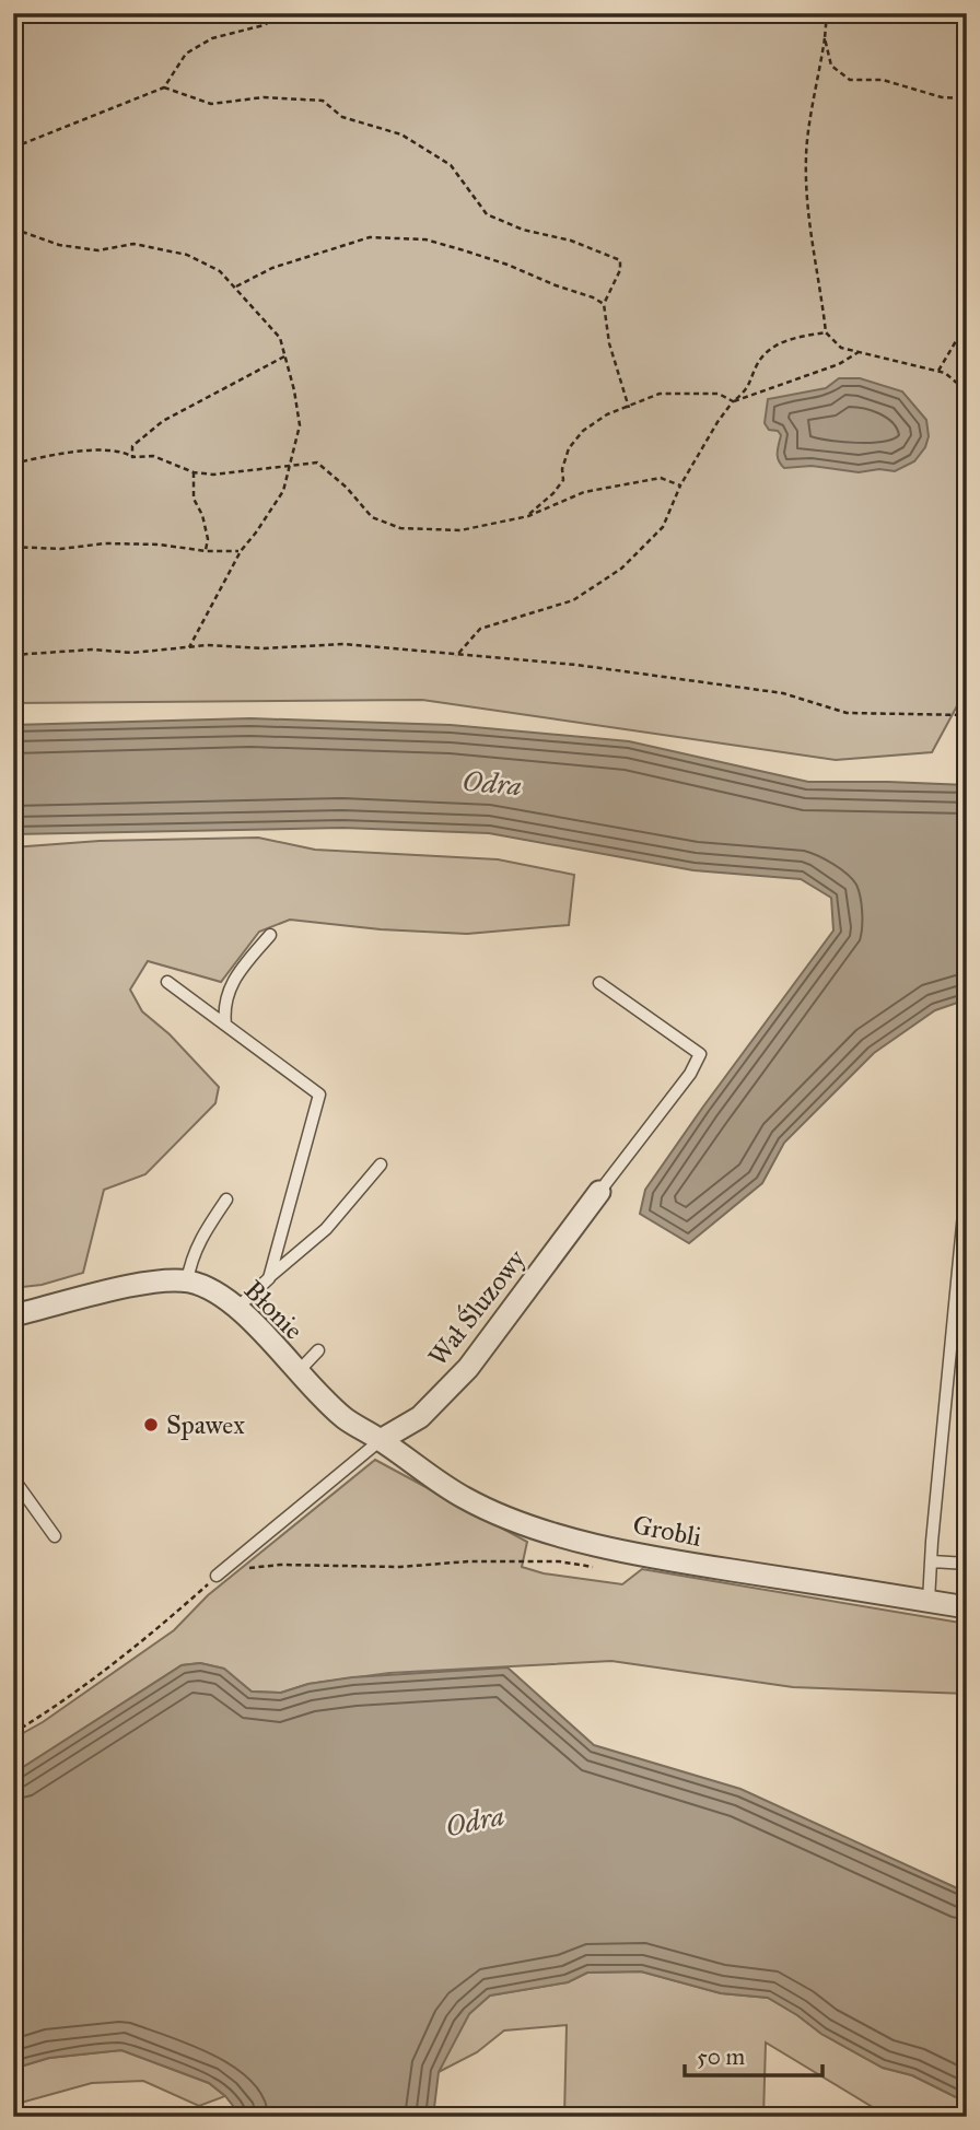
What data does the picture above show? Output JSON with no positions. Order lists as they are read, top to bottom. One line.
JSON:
{"streets":{"street":["Wał Śluzowy","Błonie","Grobli"]},"crossings":[["Wał Śluzowy","Błonie"],["Wał Śluzowy","Grobli"],["Błonie","Grobli"]],"water":["Odra"],"places":["Spawex"],"scale_bar":"50 m"}
